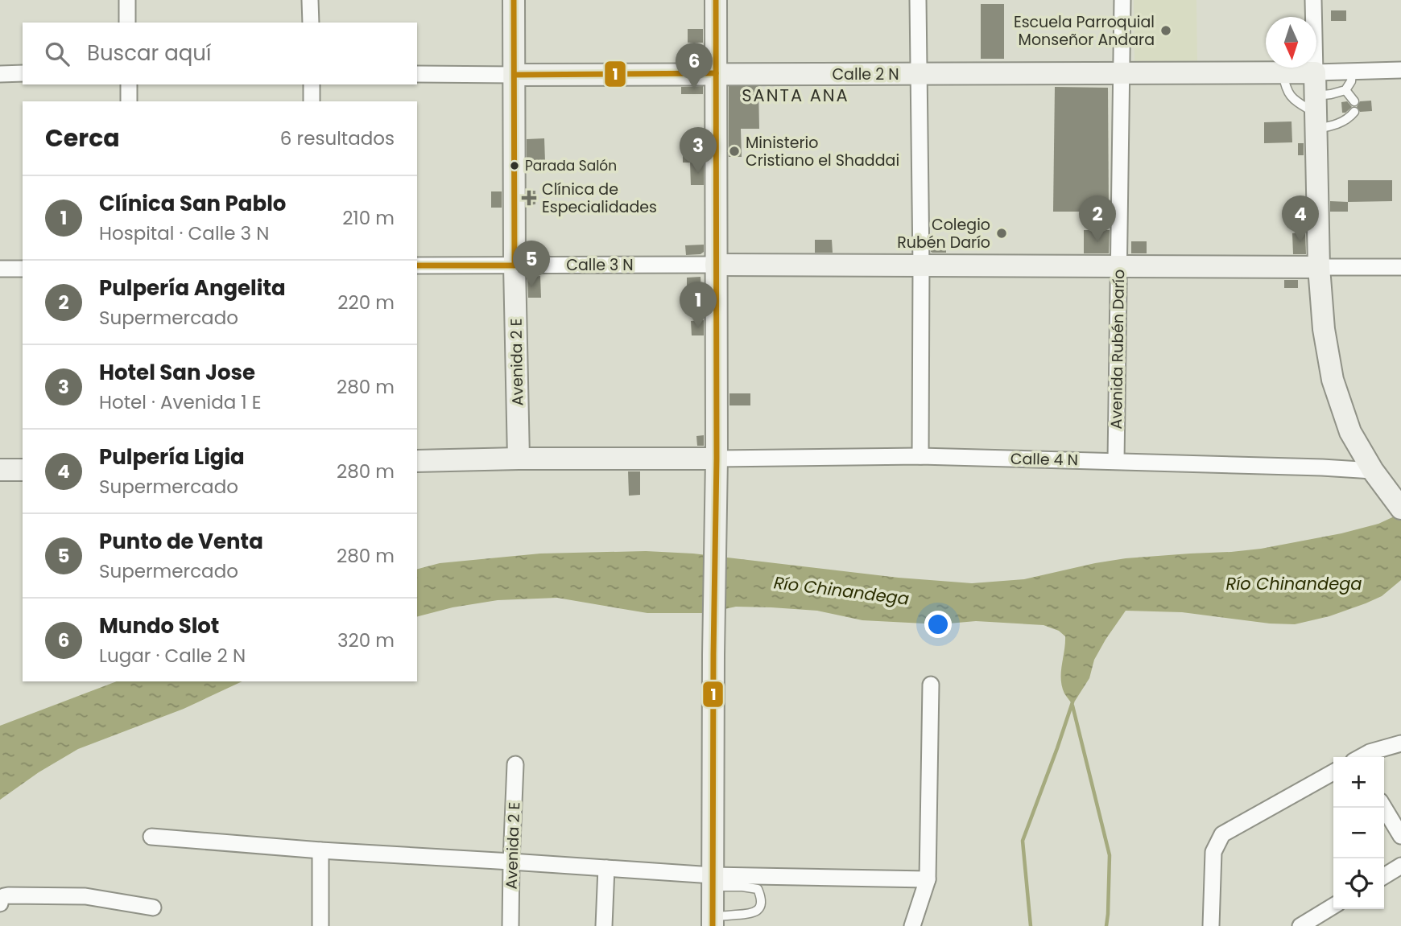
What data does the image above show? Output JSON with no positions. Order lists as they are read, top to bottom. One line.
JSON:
{"streets":{"street":["Calle 2 N","Calle 3 N","Avenida Rubén Darío","Avenida 2 E","Calle 4 N"]},"crossings":[["Calle 2 N","Avenida Rubén Darío"],["Calle 2 N","Avenida 2 E"],["Calle 3 N","Avenida 2 E"],["Avenida Rubén Darío","Calle 4 N"]],"districts":["SANTA ANA"],"water":["Río Chinandega"],"places":{"other":["Escuela Parroquial Monseñor Andara","Ministerio Cristiano el Shaddai","Parada Salón","Colegio Rubén Darío"],"health":["Clínica de Especialidades"]},"lines":["transit line 1"],"north":"bottom","page":{"search":"Buscar aquí","pins":["6","3","2","4","5","1"],"heading":["Cerca","6 resultados"],"list":[{"mark":"1","name":"Clínica San Pablo","note":"Hospital · Calle 3 N","value":"210 m"},{"mark":"2","name":"Pulpería Angelita","note":"Supermercado","value":"220 m"},{"mark":"3","name":"Hotel San Jose","note":"Hotel · Avenida 1 E","value":"280 m"},{"mark":"4","name":"Pulpería Ligia","note":"Supermercado","value":"280 m"},{"mark":"5","name":"Punto de Venta","note":"Supermercado","value":"280 m"},{"mark":"6","name":"Mundo Slot","note":"Lugar · Calle 2 N","value":"320 m"}],"map_buttons":["+","−"]}}
